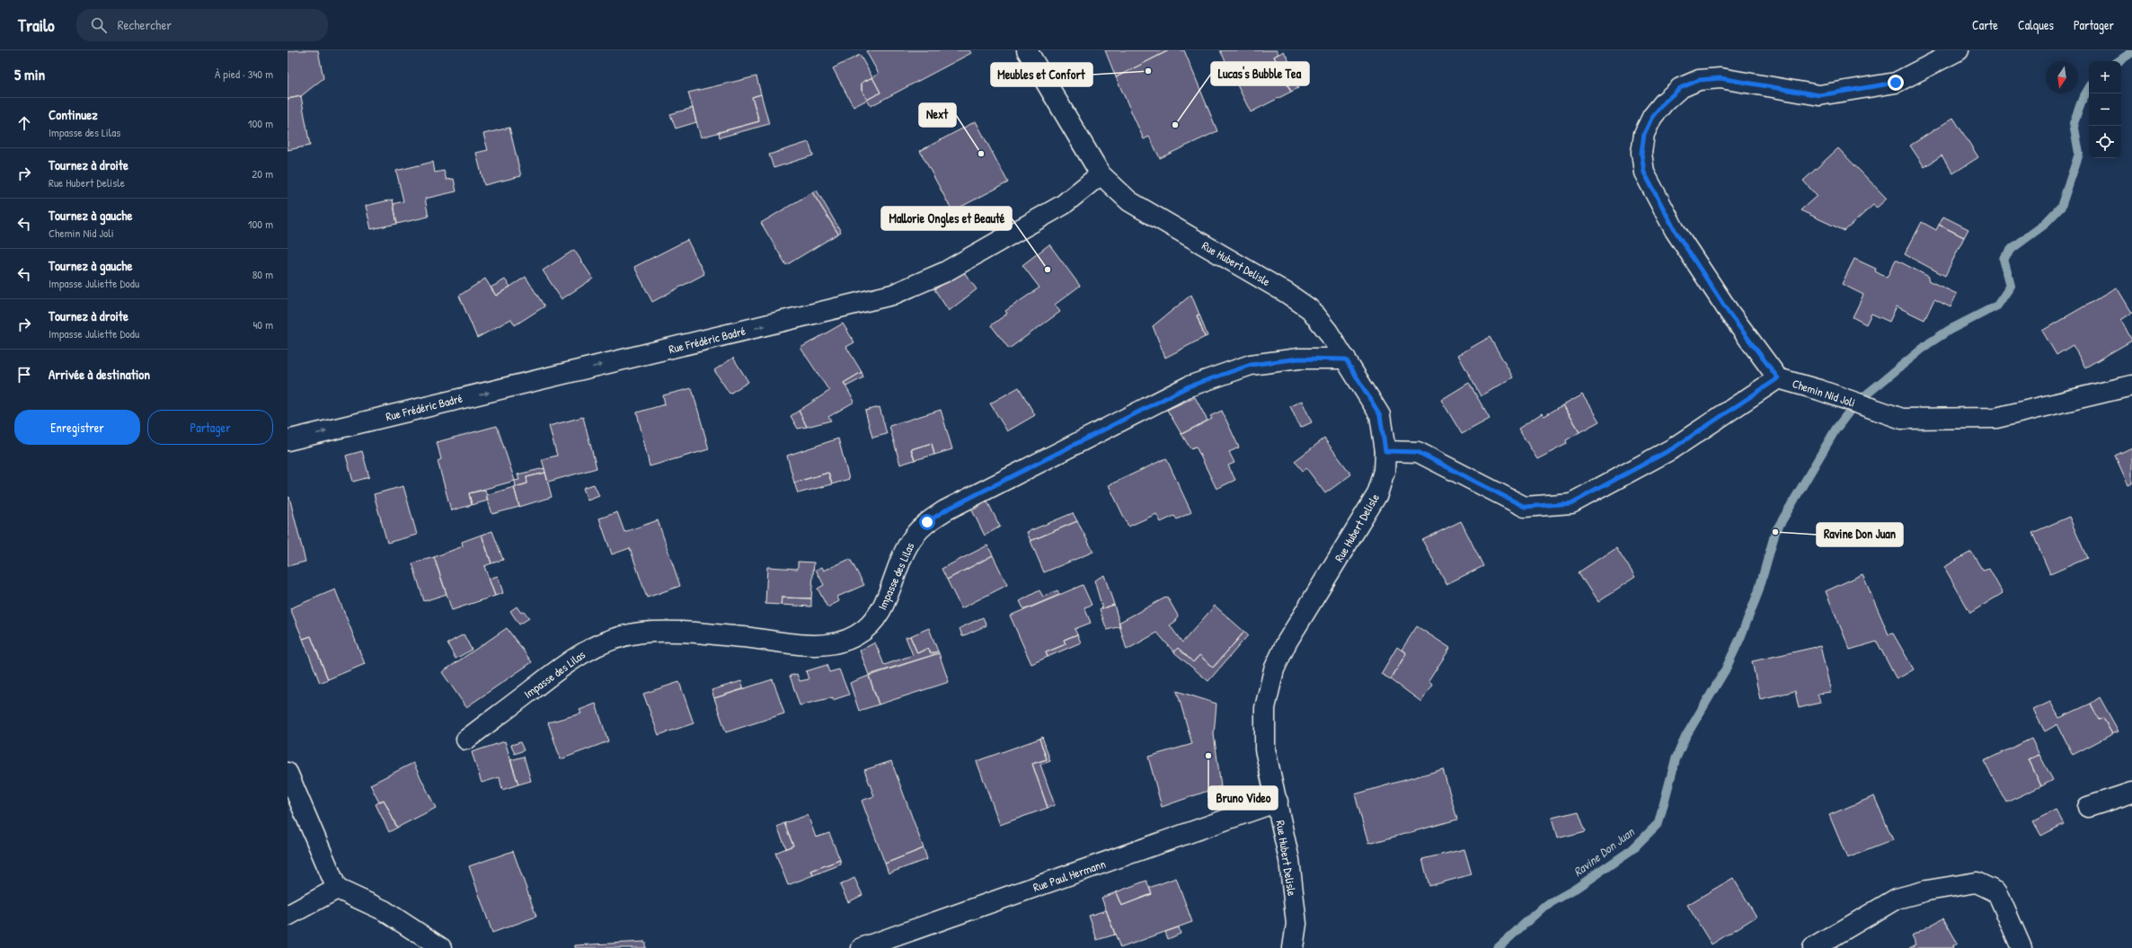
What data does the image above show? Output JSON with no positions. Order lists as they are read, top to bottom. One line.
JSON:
{"streets":{"street":["Rue Hubert Delisle","Rue Frédéric Badré","Chemin Nid Joli","Impasse des Lilas","Rue Paul Hermann"]},"crossings":[["Rue Hubert Delisle","Rue Frédéric Badré"],["Rue Hubert Delisle","Chemin Nid Joli"],["Rue Hubert Delisle","Impasse des Lilas"],["Rue Hubert Delisle","Rue Paul Hermann"]],"one_way":["Rue Frédéric Badré"],"water":["Ravine Don Juan"],"places":["Meubles et Confort","Lucas's Bubble Tea","Next","Mallorie Ongles et Beauté","Ravine Don Juan","Bruno Video"],"north":"bottom","page":{"header":"Trailo","search":"Rechercher","nav":["Carte","Calques","Partager"],"heading":["5 min","À pied · 340 m"],"map_buttons":["+","−"],"list":[["Continuez","Impasse des Lilas","100 m"],["Tournez à droite","Rue Hubert Delisle","20 m"],["Tournez à gauche","Chemin Nid Joli","100 m"],["Tournez à gauche","Impasse Juliette Dodu","80 m"],["Tournez à droite","Impasse Juliette Dodu","40 m"],"Arrivée à destination"],"buttons":["Enregistrer","Partager"]}}
